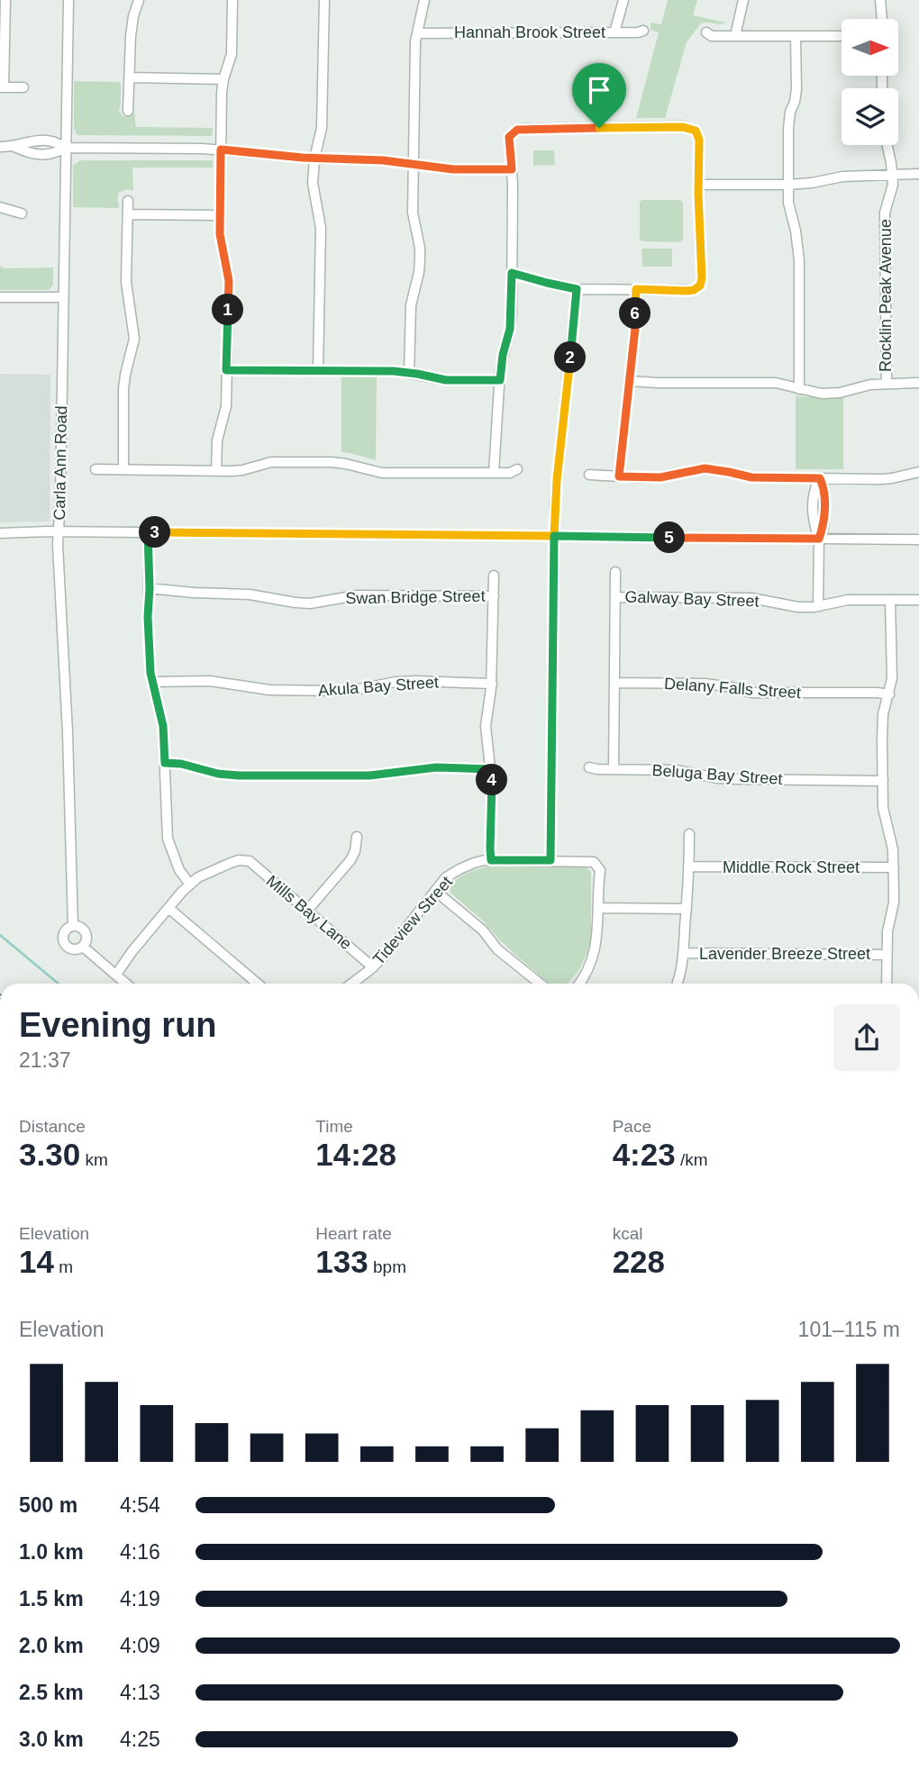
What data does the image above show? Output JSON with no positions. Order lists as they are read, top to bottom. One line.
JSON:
{"streets":{"street":["Hannah Brook Street","Rocklin Peak Avenue","Carla Ann Road","Swan Bridge Street","Galway Bay Street","Akula Bay Street","Delany Falls Street","Beluga Bay Street","Middle Rock Street","Mills Bay Lane","Tideview Street","Lavender Breeze Street"]},"crossings":[["Mills Bay Lane","Tideview Street"]],"north":"right","page":{"pins":["1","6","2","3","5","4"],"heading":["Evening run","21:37"],"stats":[["Distance","3.30 km"],["Time","14:28"],["Pace","4:23 /km"],["Elevation","14 m"],["Heart rate","133 bpm"],["kcal","228"]],"chart":["Elevation","101–115 m"],"list":[{"name":"500 m","note":"4:54"},{"name":"1.0 km","note":"4:16"},{"name":"1.5 km","note":"4:19"},{"name":"2.0 km","note":"4:09"},{"name":"2.5 km","note":"4:13"},{"name":"3.0 km","note":"4:25"}]}}
